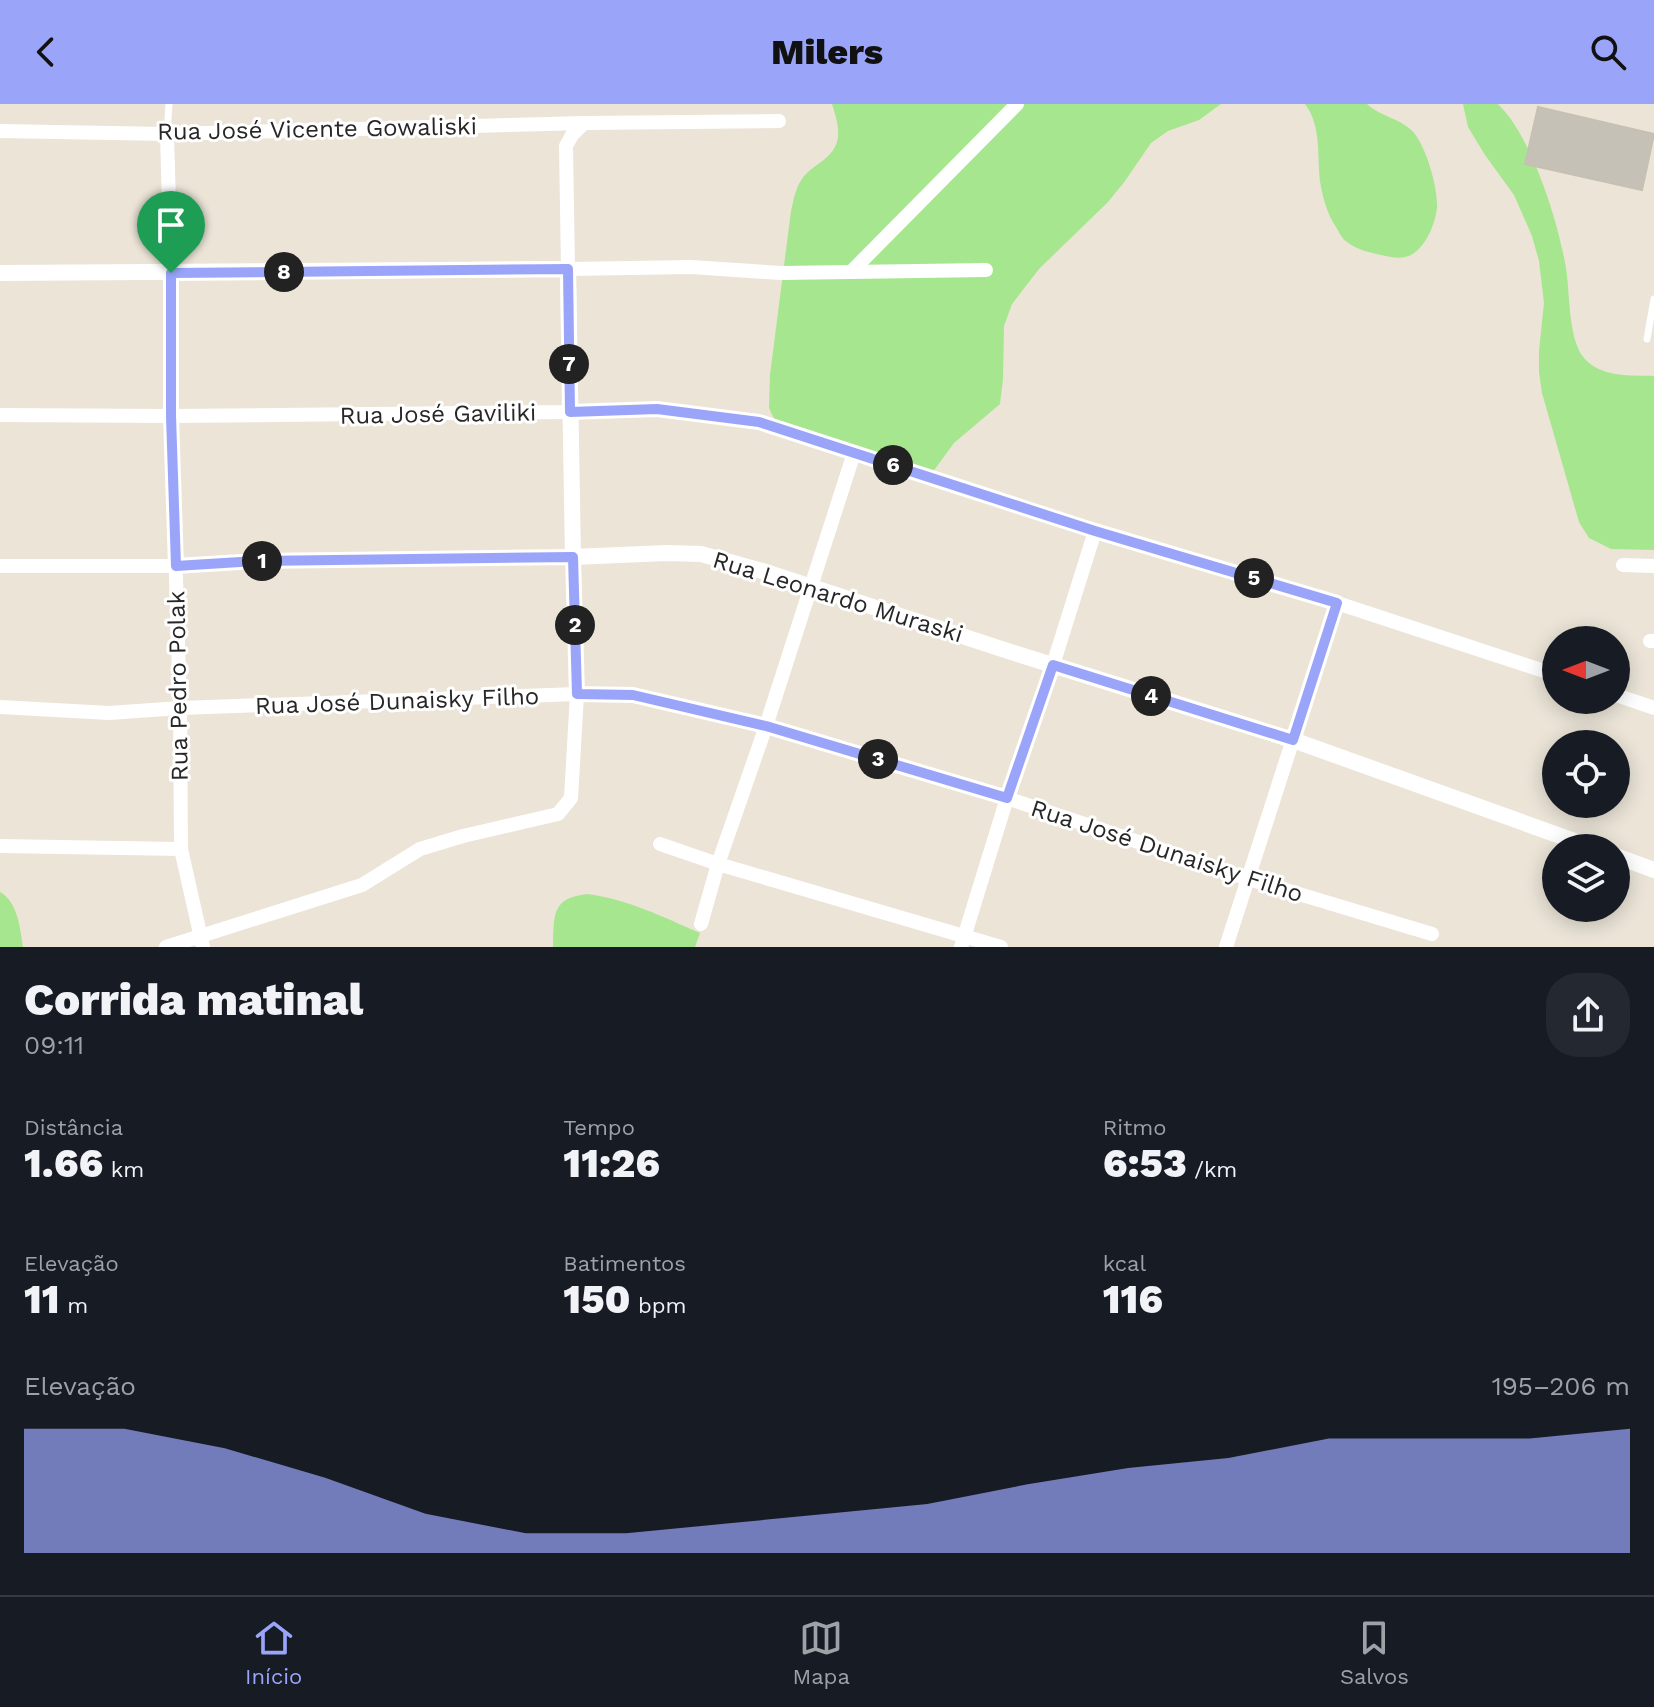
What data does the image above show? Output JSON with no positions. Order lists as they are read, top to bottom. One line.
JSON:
{"streets":{"street":["Rua José Vicente Gowaliski","Rua José Gaviliki","Rua Leonardo Muraski","Rua Pedro Polak","Rua José Dunaisky Filho"]},"crossings":[["Rua José Vicente Gowaliski","Rua Pedro Polak"],["Rua José Gaviliki","Rua Pedro Polak"],["Rua Leonardo Muraski","Rua Pedro Polak"],["Rua Pedro Polak","Rua José Dunaisky Filho"]],"north":"left","page":{"header":"Milers","pins":["8","7","6","1","5","2","4","3"],"heading":["Corrida matinal","09:11"],"stats":[["Distância","1.66 km"],["Tempo","11:26"],["Ritmo","6:53 /km"],["Elevação","11 m"],["Batimentos","150 bpm"],["kcal","116"]],"chart":["Elevação","195–206 m"],"tabs":["Início","Mapa","Salvos"]}}
